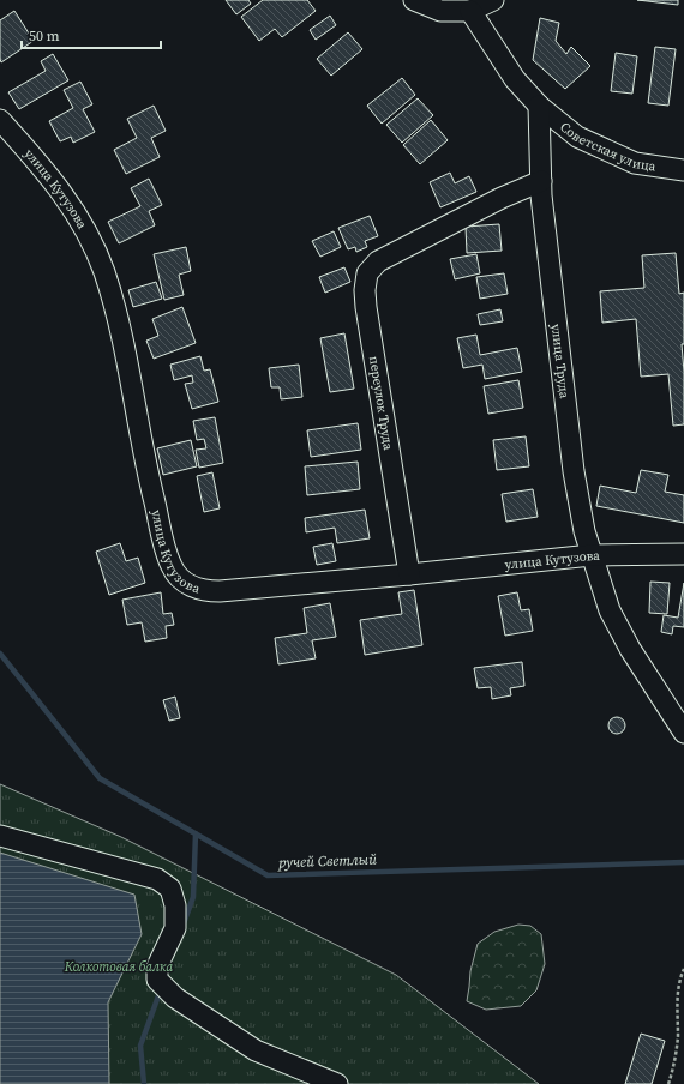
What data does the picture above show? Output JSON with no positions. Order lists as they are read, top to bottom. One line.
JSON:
{"streets":{"street":["Советская улица","улица Кутузова","улица Труда","переулок Труда"]},"crossings":[["Советская улица","улица Труда"],["улица Кутузова","улица Труда"],["улица Кутузова","переулок Труда"],["улица Труда","переулок Труда"]],"water":["ручей Светлый"],"parks":["Колкотовая балка"],"scale_bar":"50 m"}
